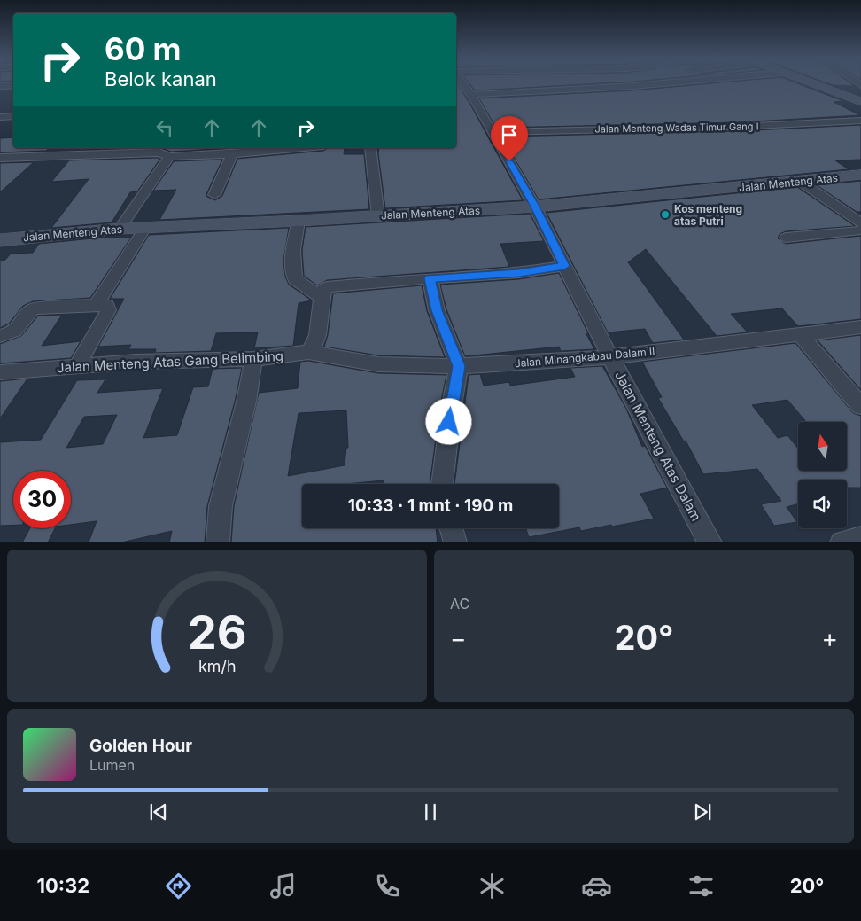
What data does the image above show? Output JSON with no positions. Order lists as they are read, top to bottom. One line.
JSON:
{"streets":{"street":["Jalan Menteng Wadas Timur Gang I","Jalan Menteng Atas","Jalan Minangkabau Dalam II","Jalan Menteng Atas Gang Belimbing","Jalan Menteng Atas Dalam"]},"crossings":[["Jalan Menteng Wadas Timur Gang I","Jalan Menteng Atas Dalam"],["Jalan Menteng Atas","Jalan Menteng Atas Dalam"],["Jalan Minangkabau Dalam II","Jalan Menteng Atas Gang Belimbing"],["Jalan Minangkabau Dalam II","Jalan Menteng Atas Dalam"]],"places":["Kos menteng atas Putri"],"north":"top","page":{"turn":["60 m","Belok kanan"],"limit":"30","trip":"10:33 · 1 mnt · 190 m","tile":"AC","heat":["−","20°","+"],"song":["Golden Hour","Lumen"],"tabs":["10:32","20°"],"gauge":["26","km/h"]}}
